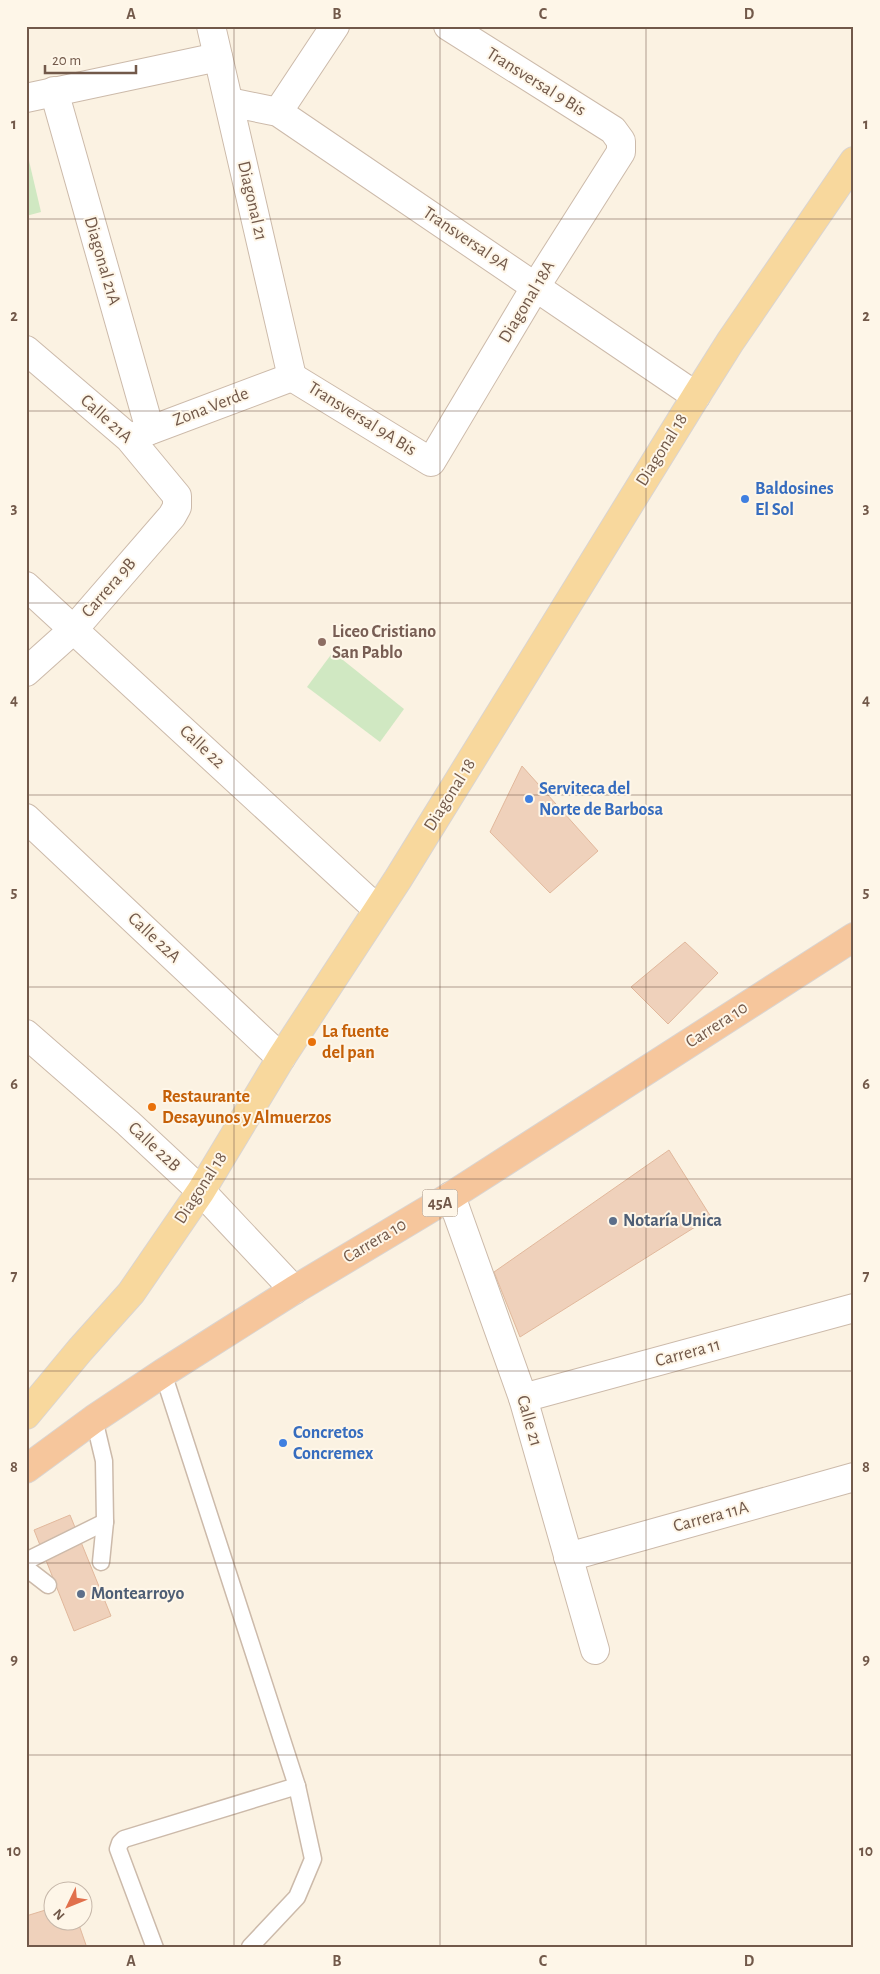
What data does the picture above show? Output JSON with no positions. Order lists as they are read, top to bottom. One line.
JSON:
{"streets":{"highway":["Carrera 10","45A"],"main road":["Diagonal 18"],"street":["Transversal 9 Bis","Diagonal 21","Transversal 9A","Diagonal 21A","Diagonal 18A","Zona Verde","Calle 21A","Transversal 9A Bis","Carrera 9B","Calle 22","Calle 22A","Calle 22B","Carrera 11","Calle 21","Carrera 11A"]},"crossings":[["Transversal 9 Bis","Diagonal 18A"],["Diagonal 21","Transversal 9A"],["Diagonal 21","Zona Verde"],["Diagonal 21","Transversal 9A Bis"],["Transversal 9A","Diagonal 18A"],["Transversal 9A","Diagonal 18"],["Diagonal 21A","Zona Verde"],["Diagonal 21A","Calle 21A"],["Diagonal 18A","Transversal 9A Bis"],["Zona Verde","Calle 21A"],["Zona Verde","Transversal 9A Bis"],["Calle 21A","Carrera 9B"],["Diagonal 18","Calle 22"],["Diagonal 18","Calle 22A"],["Diagonal 18","Calle 22B"],["Carrera 9B","Calle 22"],["Carrera 10","Calle 22B"],["Carrera 10","Calle 21"],["Carrera 11","Calle 21"],["Calle 21","Carrera 11A"]],"places":["Baldosines El Sol","Liceo Cristiano San Pablo","Serviteca del Norte de Barbosa","La fuente del pan","Restaurante Desayunos y Almuerzos","Notaría Unica","Concretos Concremex","Montearroyo"],"scale_bar":"20 m","north":"bottom left","grid":{"columns":["A","B","C","D"],"rows":["1","2","3","4","5","6","7","8","9","10"]}}
